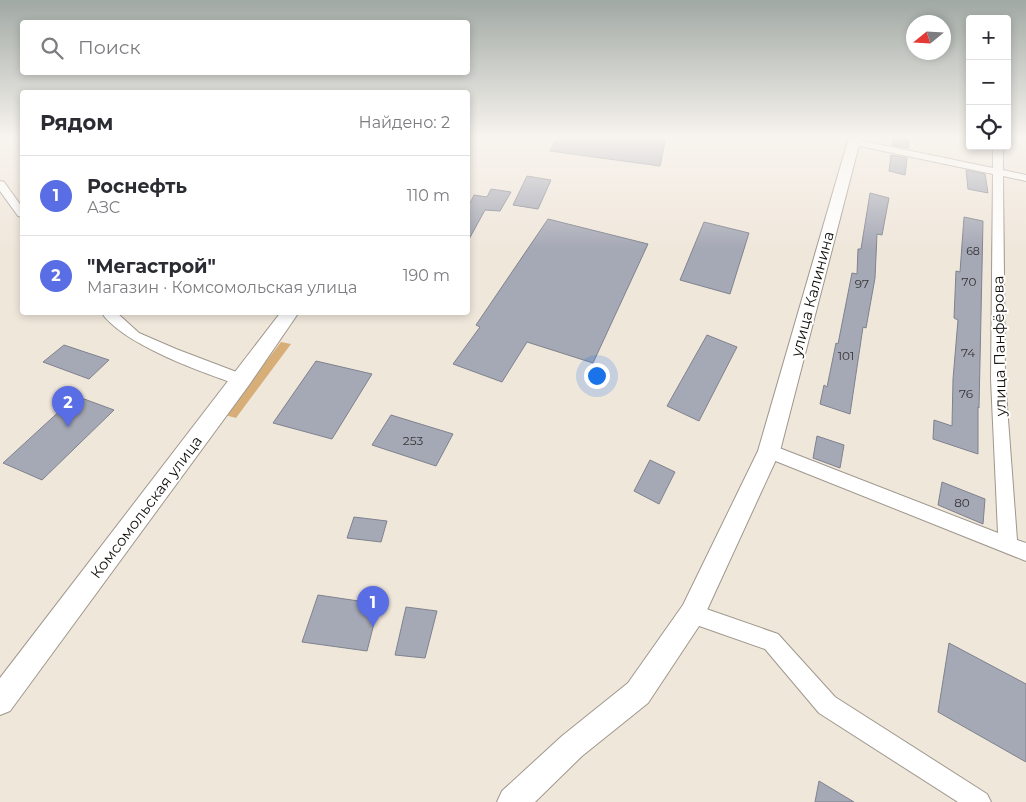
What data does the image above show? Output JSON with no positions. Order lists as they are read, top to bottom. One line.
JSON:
{"streets":{"street":["улица Калинина","улица Панфёрова","Комсомольская улица"]},"house_numbers":["68","70","97","74","101","76","253","80"],"north":"left","page":{"map_buttons":["+","−"],"search":"Поиск","heading":["Рядом","Найдено: 2"],"list":[{"mark":"1","name":"Роснефть","note":"АЗС","value":"110 m"},{"mark":"2","name":"\"Мегастрой\"","note":"Магазин · Комсомольская улица","value":"190 m"}],"pins":["2","1"]}}
